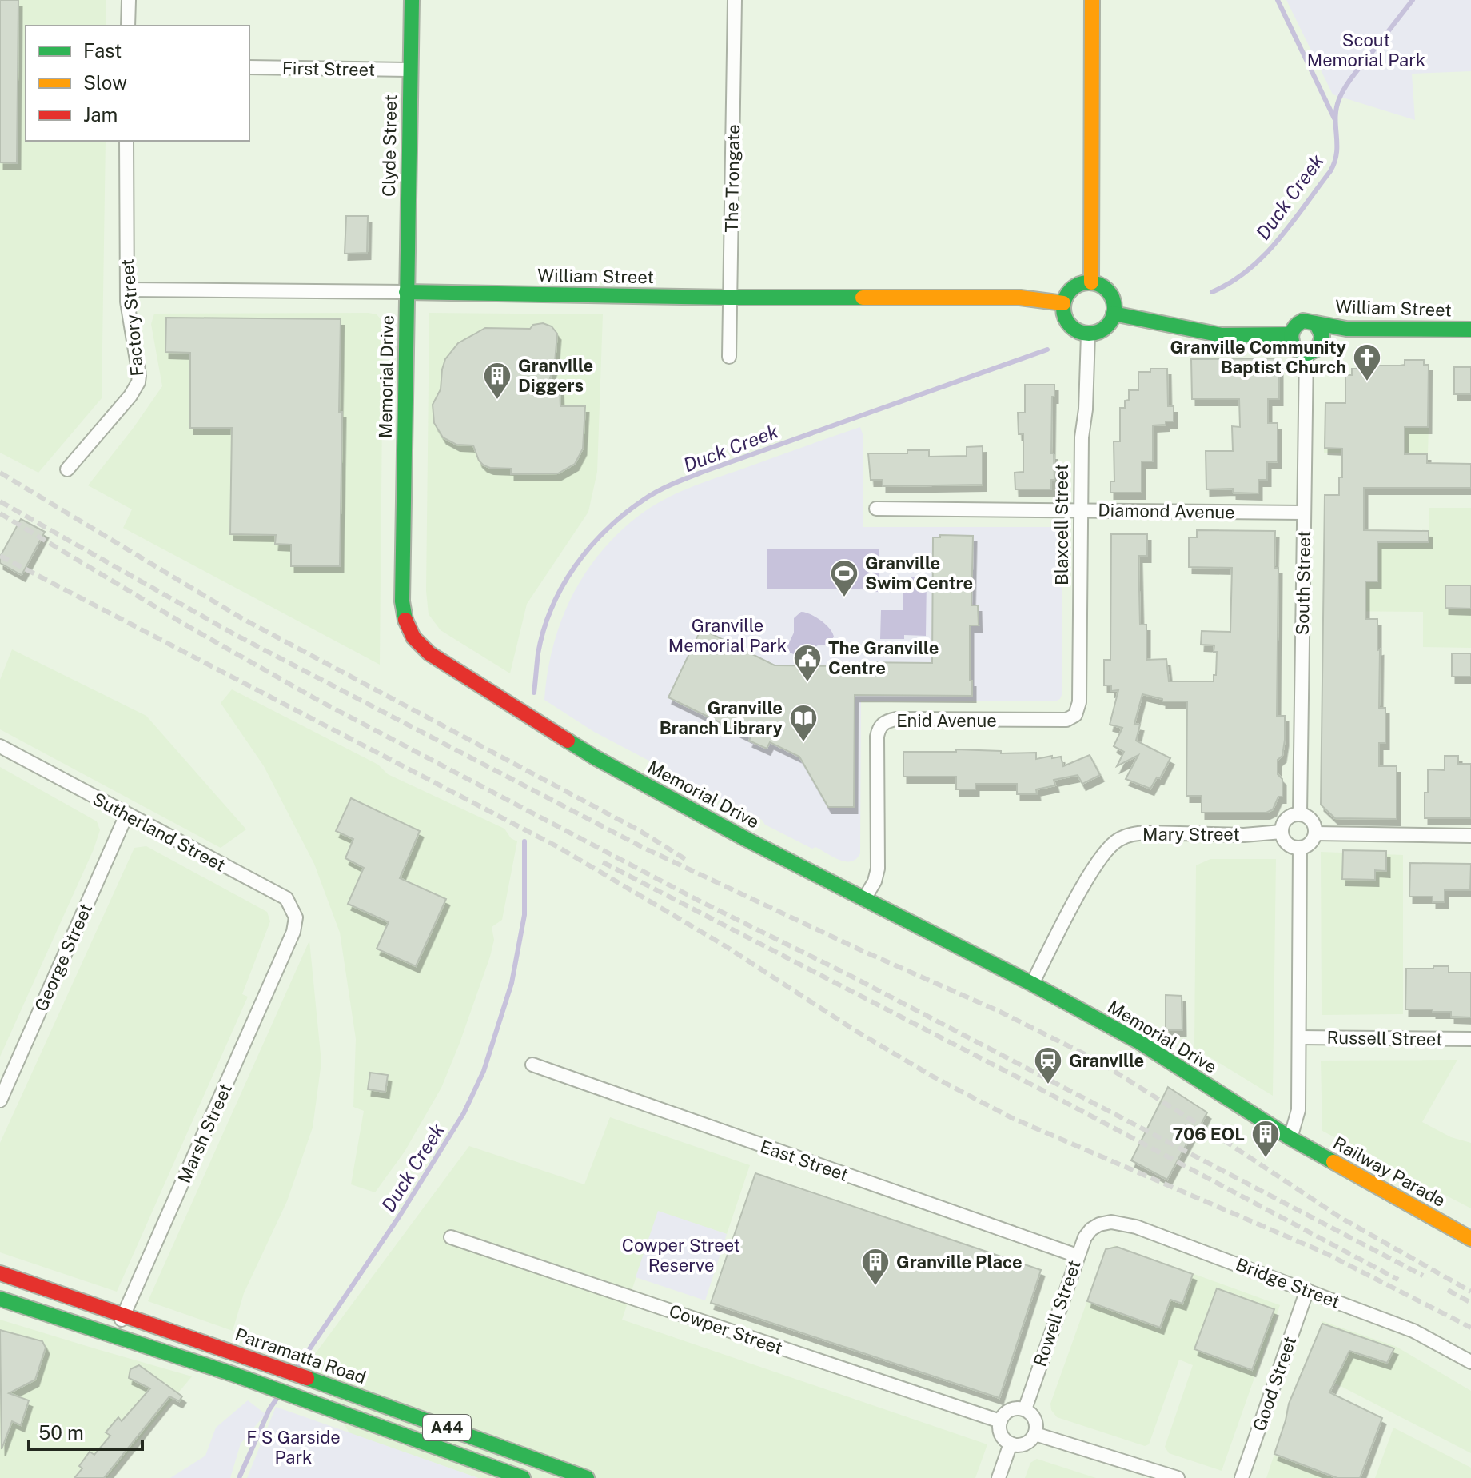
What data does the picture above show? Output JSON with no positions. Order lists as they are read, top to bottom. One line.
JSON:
{"streets":{"main road":["Clyde Street","William Street","Memorial Drive","Railway Parade","Parramatta Road","A44"],"street":["First Street","The Trongate","Factory Street","Diamond Avenue","Blaxcell Street","South Street","Enid Avenue","Sutherland Street","Mary Street","George Street","Russell Street","Marsh Street","East Street","Bridge Street","Rowell Street","Cowper Street","Good Street"]},"crossings":[["First Street","Clyde Street"],["Clyde Street","William Street"],["Clyde Street","Memorial Drive"],["The Trongate","William Street"],["William Street","Factory Street"],["William Street","Memorial Drive"],["William Street","Blaxcell Street"],["William Street","South Street"],["Memorial Drive","Enid Avenue"],["Memorial Drive","Mary Street"],["Memorial Drive","Railway Parade"],["Diamond Avenue","Blaxcell Street"],["Diamond Avenue","South Street"],["Blaxcell Street","Enid Avenue"],["South Street","Mary Street"],["Sutherland Street","George Street"],["Sutherland Street","Marsh Street"],["Marsh Street","Parramatta Road"],["Marsh Street","A44"],["East Street","Rowell Street"],["Bridge Street","Rowell Street"],["Bridge Street","Good Street"],["Rowell Street","Cowper Street"]],"water":["Duck Creek"],"parks":["Scout Memorial Park","Granville Memorial Park","Cowper Street Reserve","F S Garside Park"],"places":{"church":["Granville Community Baptist Church"],"building":["Granville Diggers","706 EOL","Granville Place"],"sports":["Granville Swim Centre"],"public building":["The Granville Centre"],"library":["Granville Branch Library"],"station":["Granville"]},"legend":["Fast","Slow","Jam"],"scale_bar":"50 m"}
